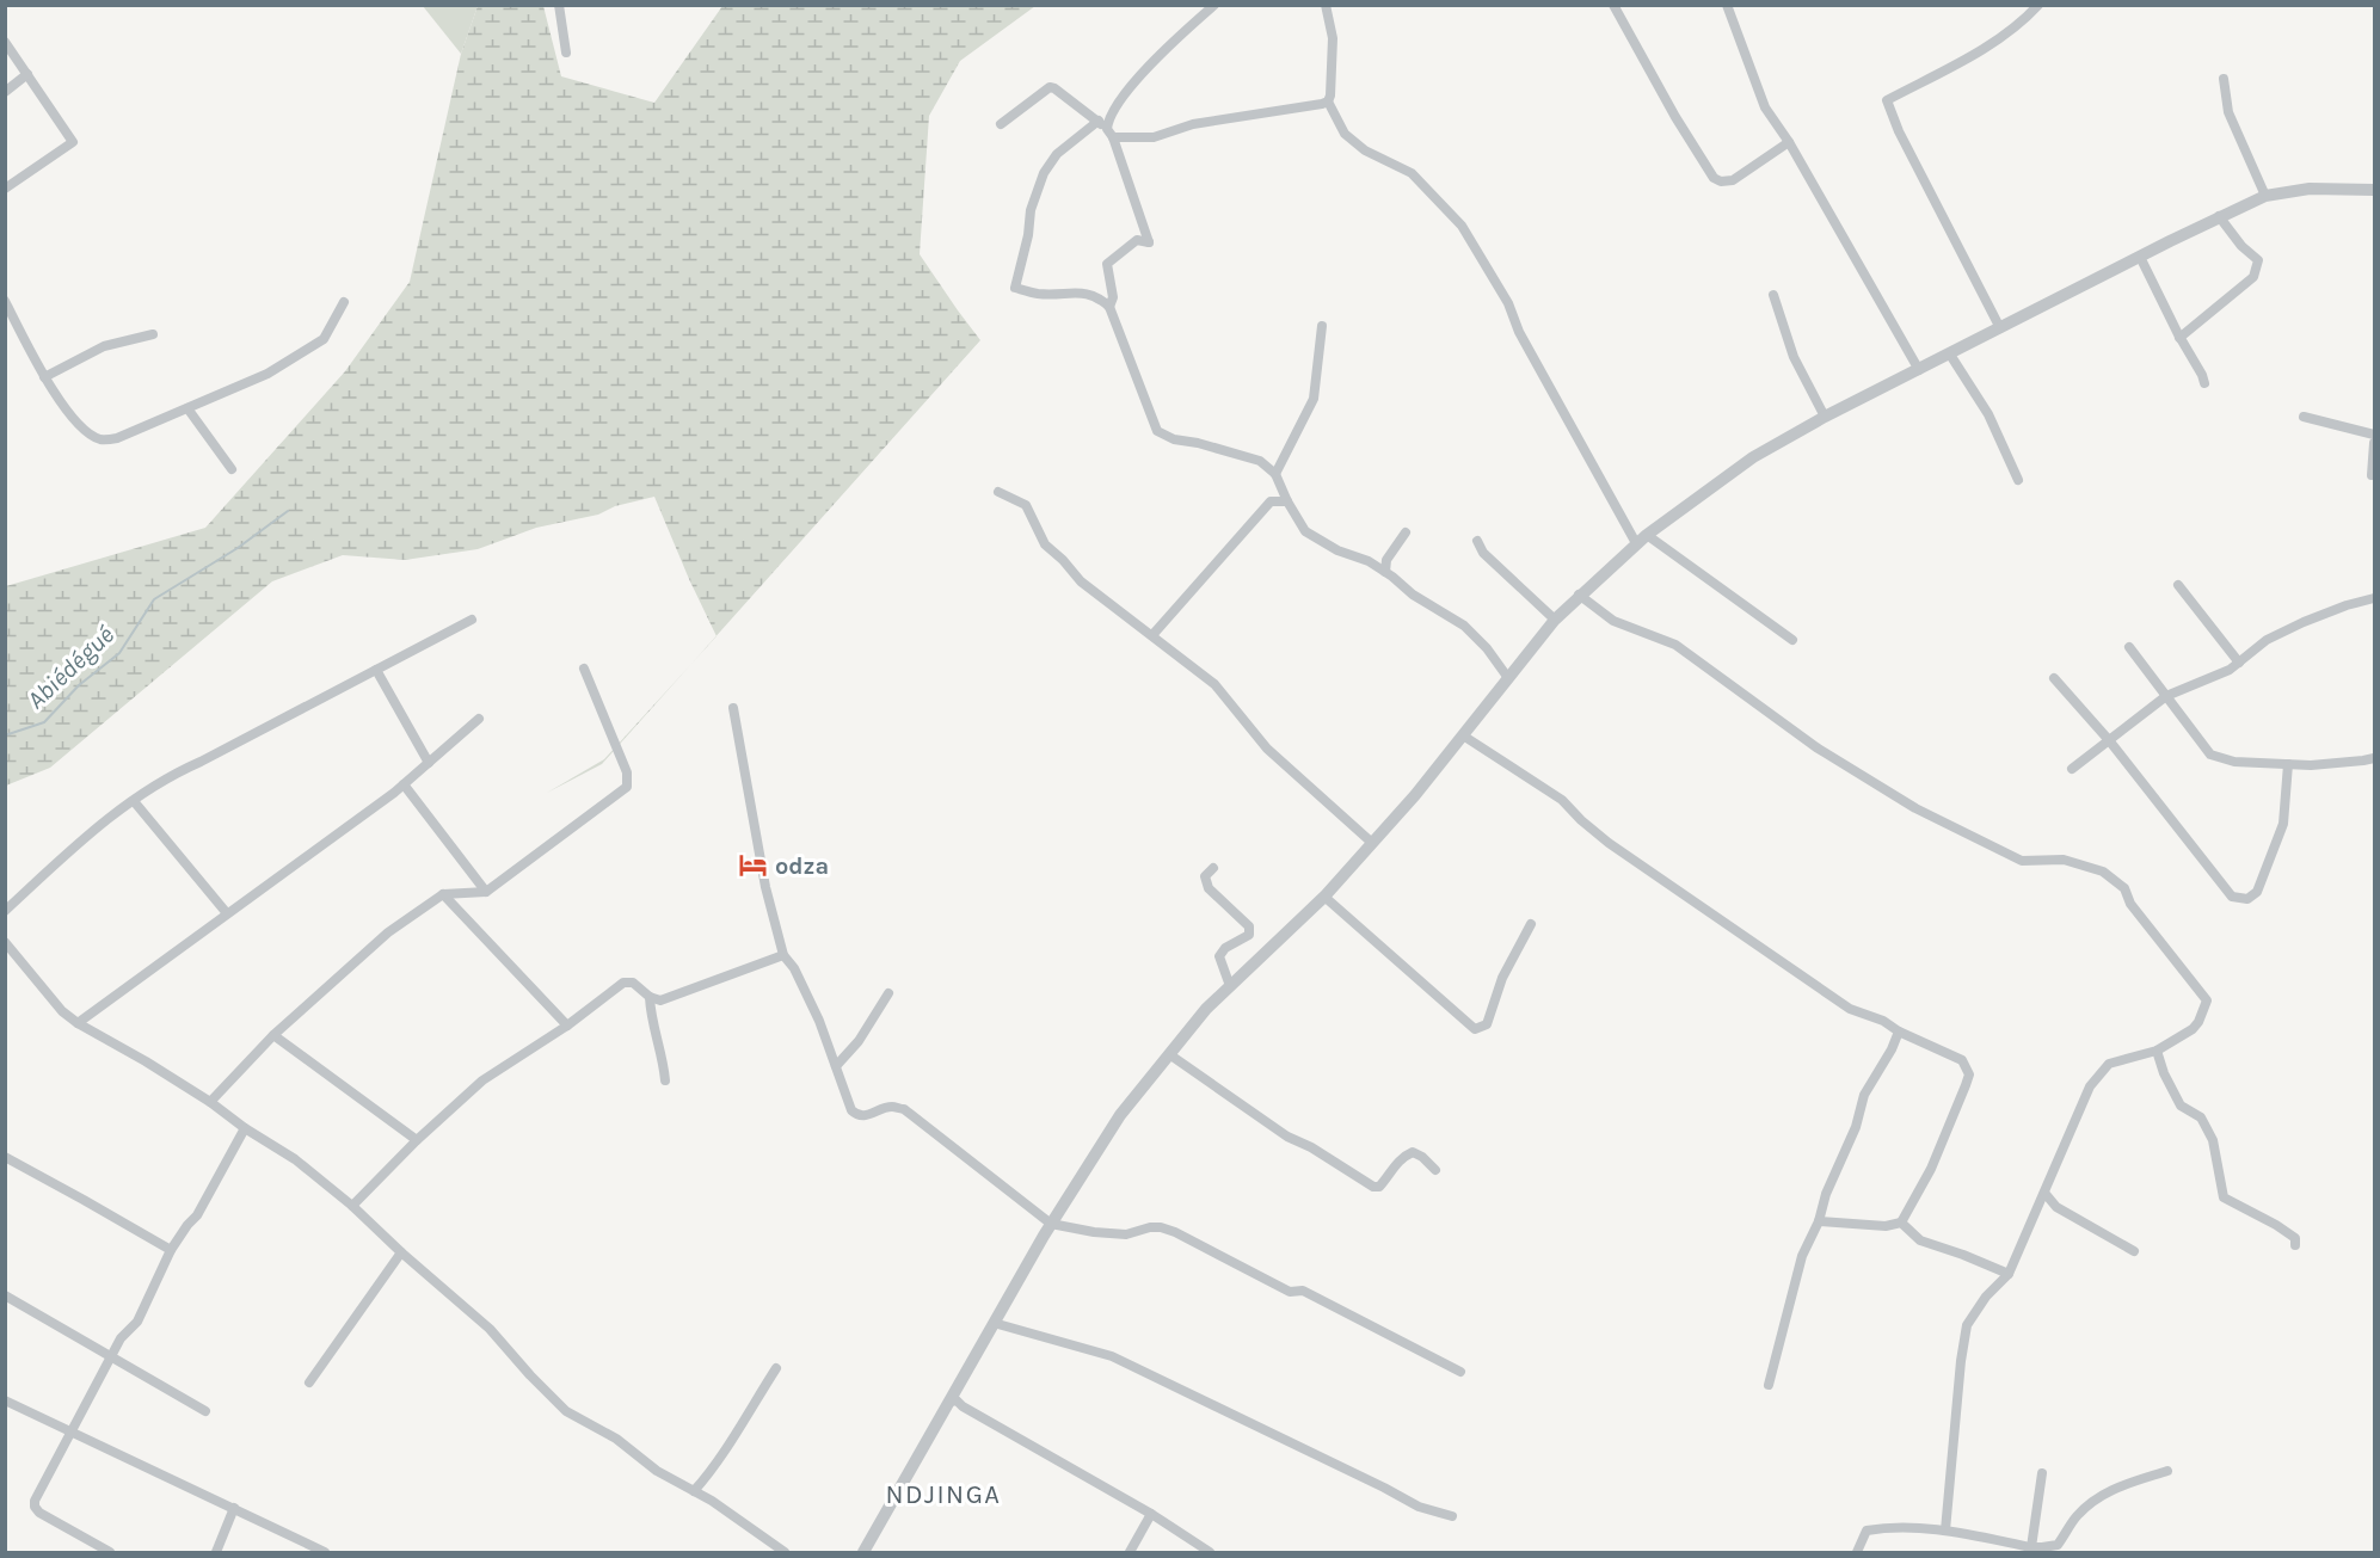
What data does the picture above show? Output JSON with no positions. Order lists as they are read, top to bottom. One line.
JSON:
{"districts":["NDJINGA"],"water":["Abiédégué"],"places":{"hotel":["odza"]}}
